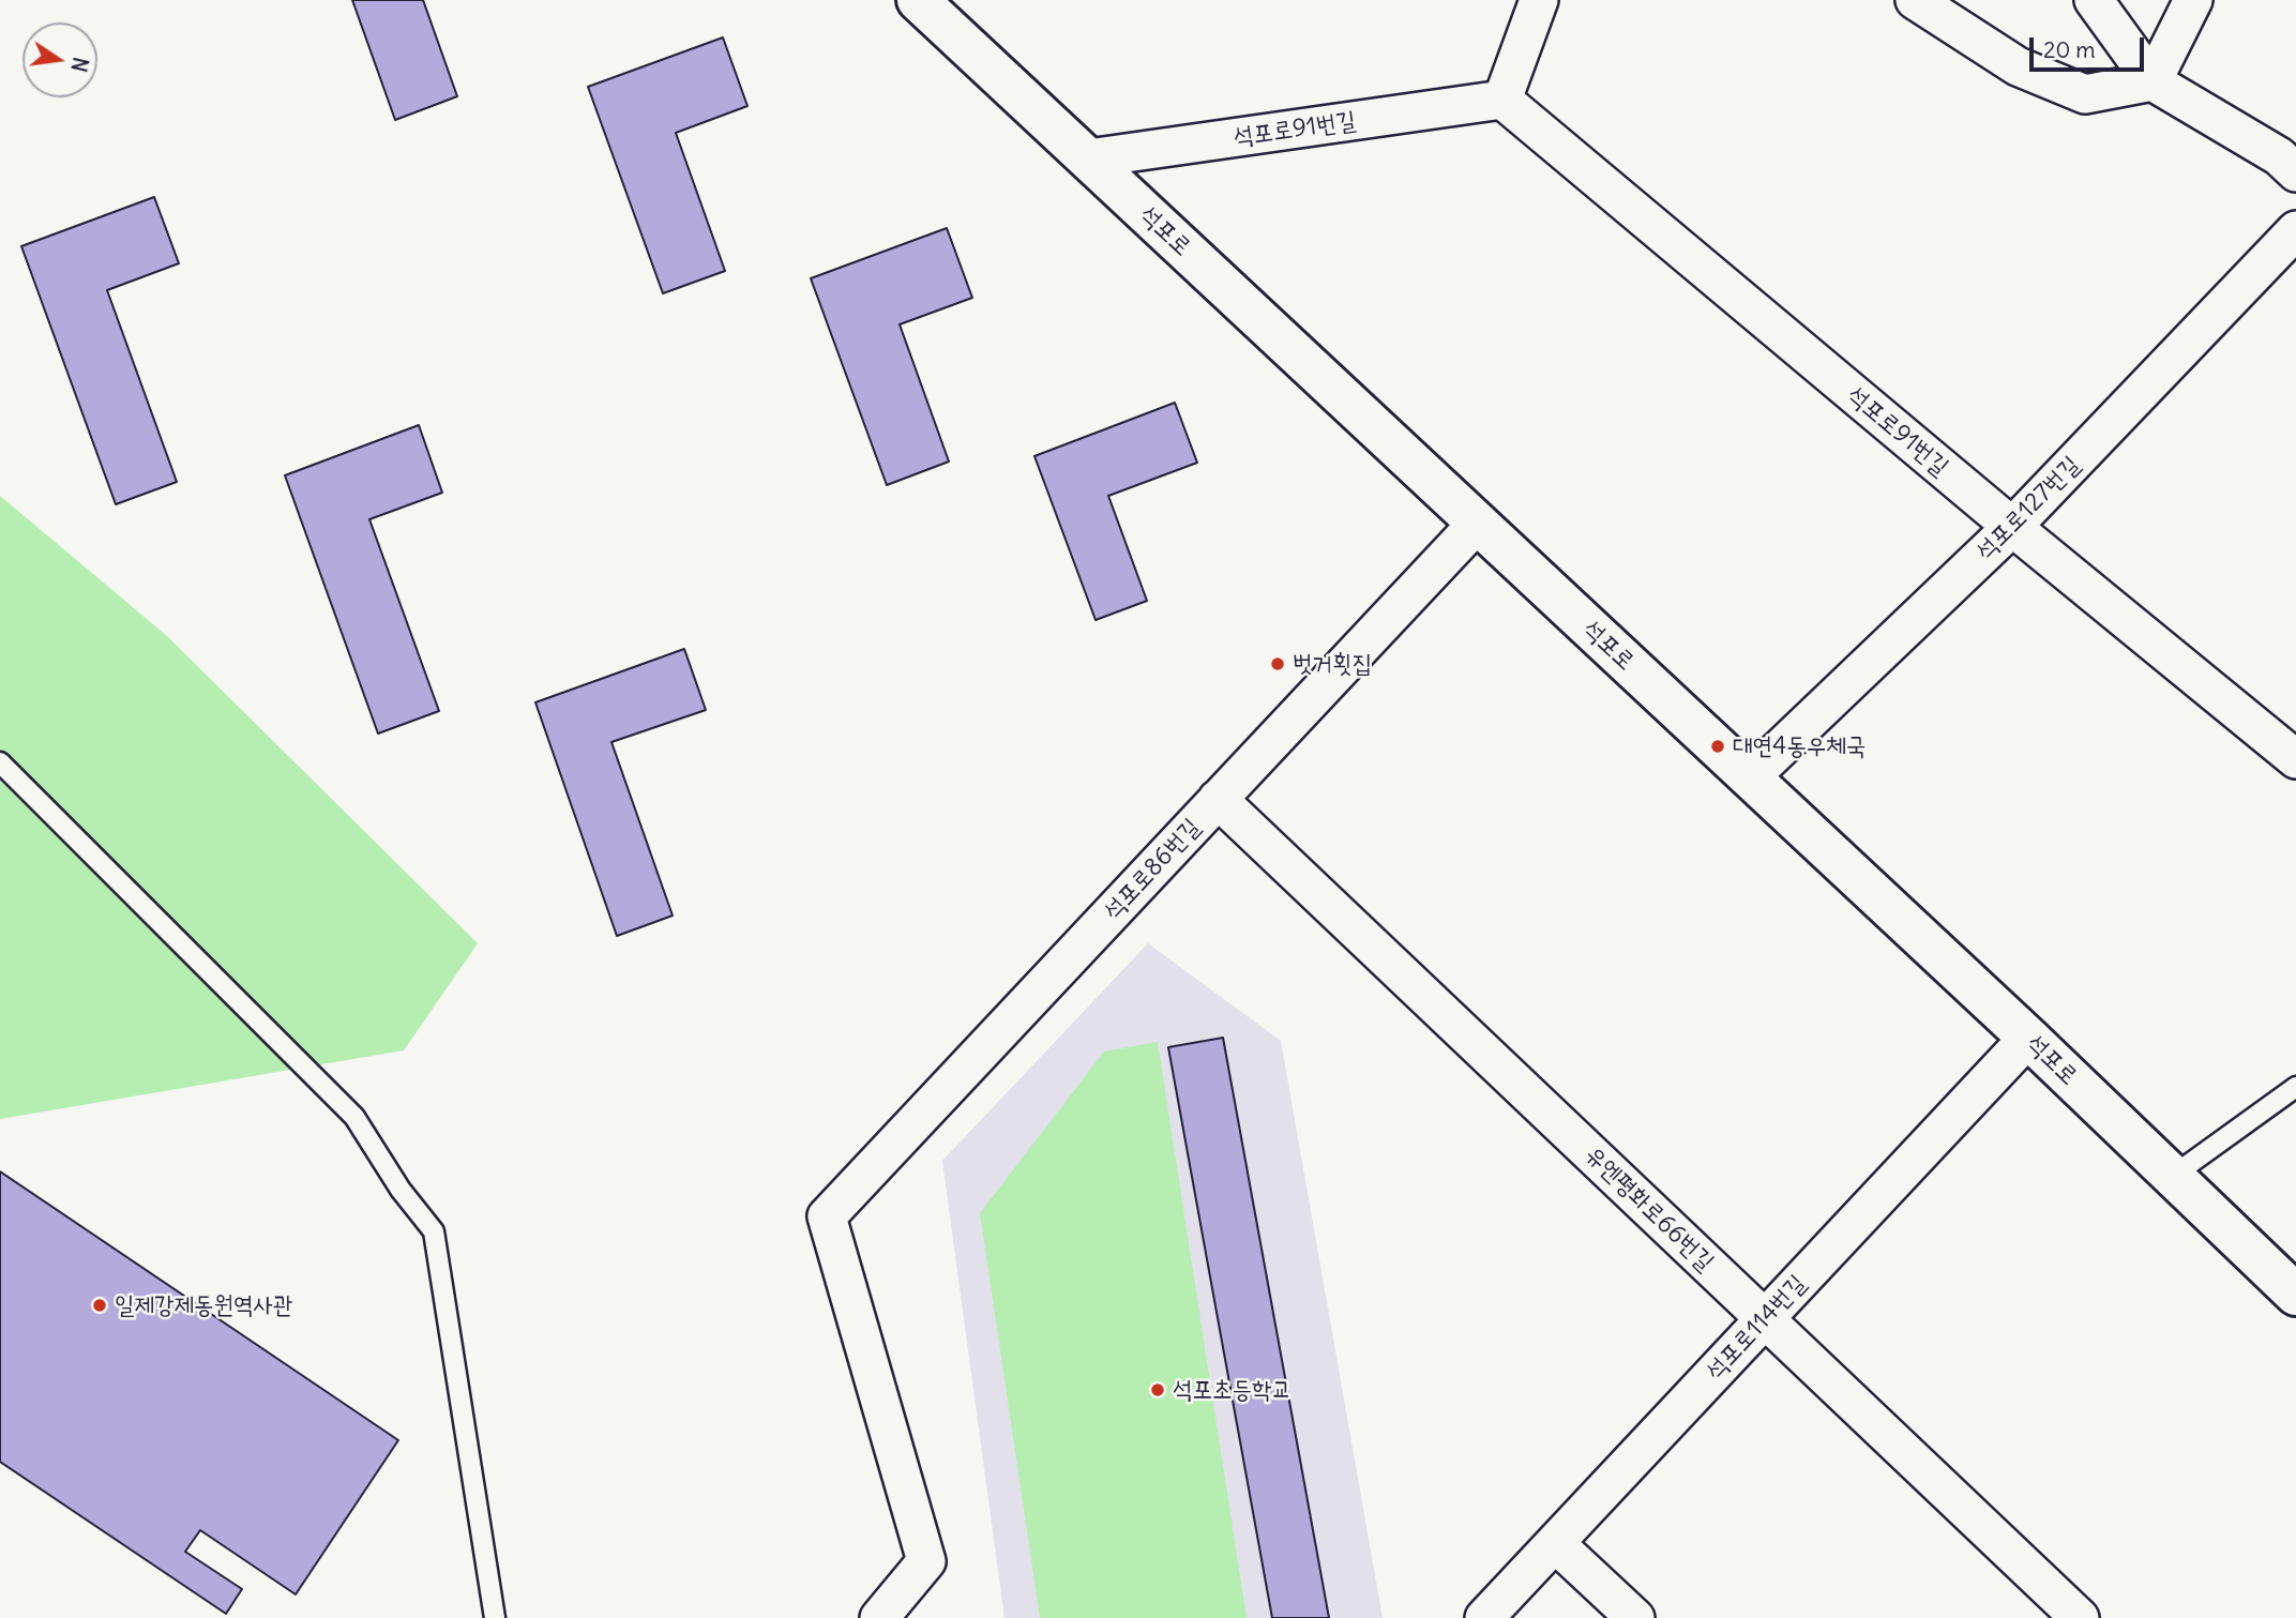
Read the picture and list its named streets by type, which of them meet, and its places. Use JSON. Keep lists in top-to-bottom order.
{
  "streets": {
    "main road": ["석포로"],
    "street": [
      "석포로91번길",
      "석포로127번길",
      "석포로86번길",
      "유엔평화로66번길",
      "석포로114번길"
    ]
  },
  "crossings": [
    ["석포로91번길", "석포로"],
    ["석포로91번길", "석포로127번길"],
    ["석포로", "석포로127번길"],
    ["석포로", "석포로86번길"],
    ["석포로", "석포로114번길"],
    ["석포로86번길", "유엔평화로66번길"],
    ["유엔평화로66번길", "석포로114번길"]
  ],
  "places": [
    "벗거횟집",
    "대연4동우체국",
    "일제강제동원역사관",
    "석포초등학교"
  ],
  "scale_bar": "20 m",
  "north": "right"
}
